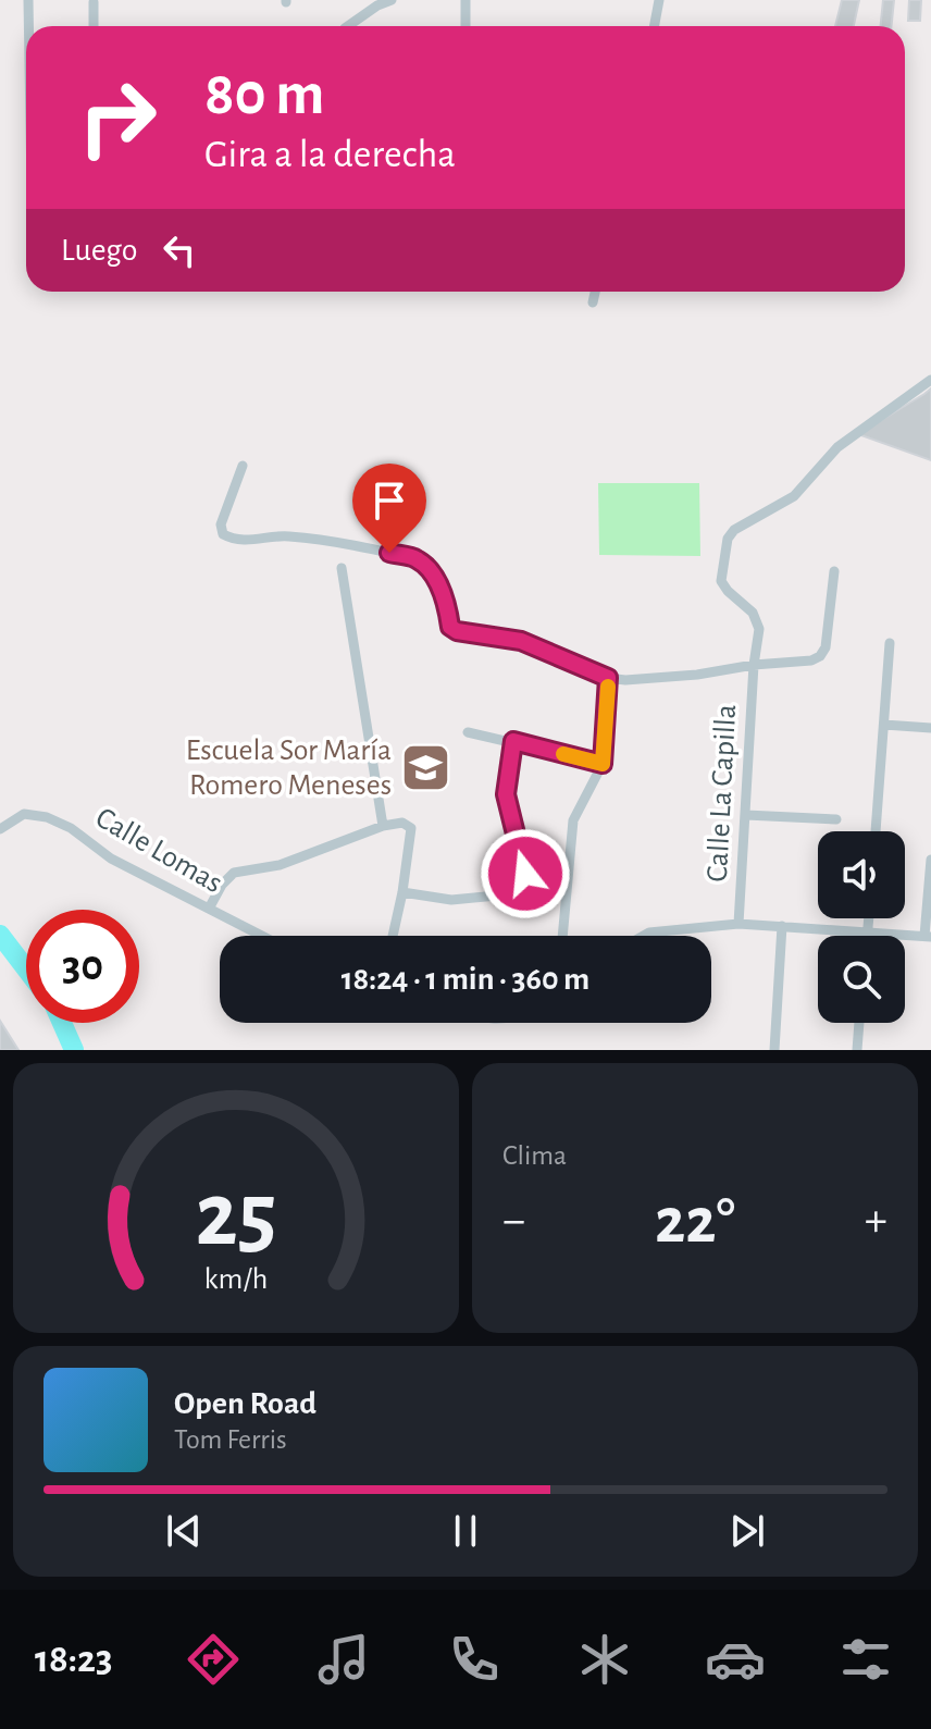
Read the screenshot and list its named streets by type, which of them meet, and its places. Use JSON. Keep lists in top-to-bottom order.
{
  "streets": {
    "street": ["Calle La Capilla", "Calle Lomas"]
  },
  "places": {
    "school or university": ["Escuela Sor María Romero Meneses"]
  },
  "page": {
    "turn": ["80 m", "Gira a la derecha"],
    "then": "Luego",
    "limit": "30",
    "trip": "18:24 · 1 min · 360 m",
    "tile": "Clima",
    "heat": ["−", "22°", "+"],
    "song": ["Open Road", "Tom Ferris"],
    "tabs": "18:23",
    "gauge": ["25", "km/h"]
  }
}
